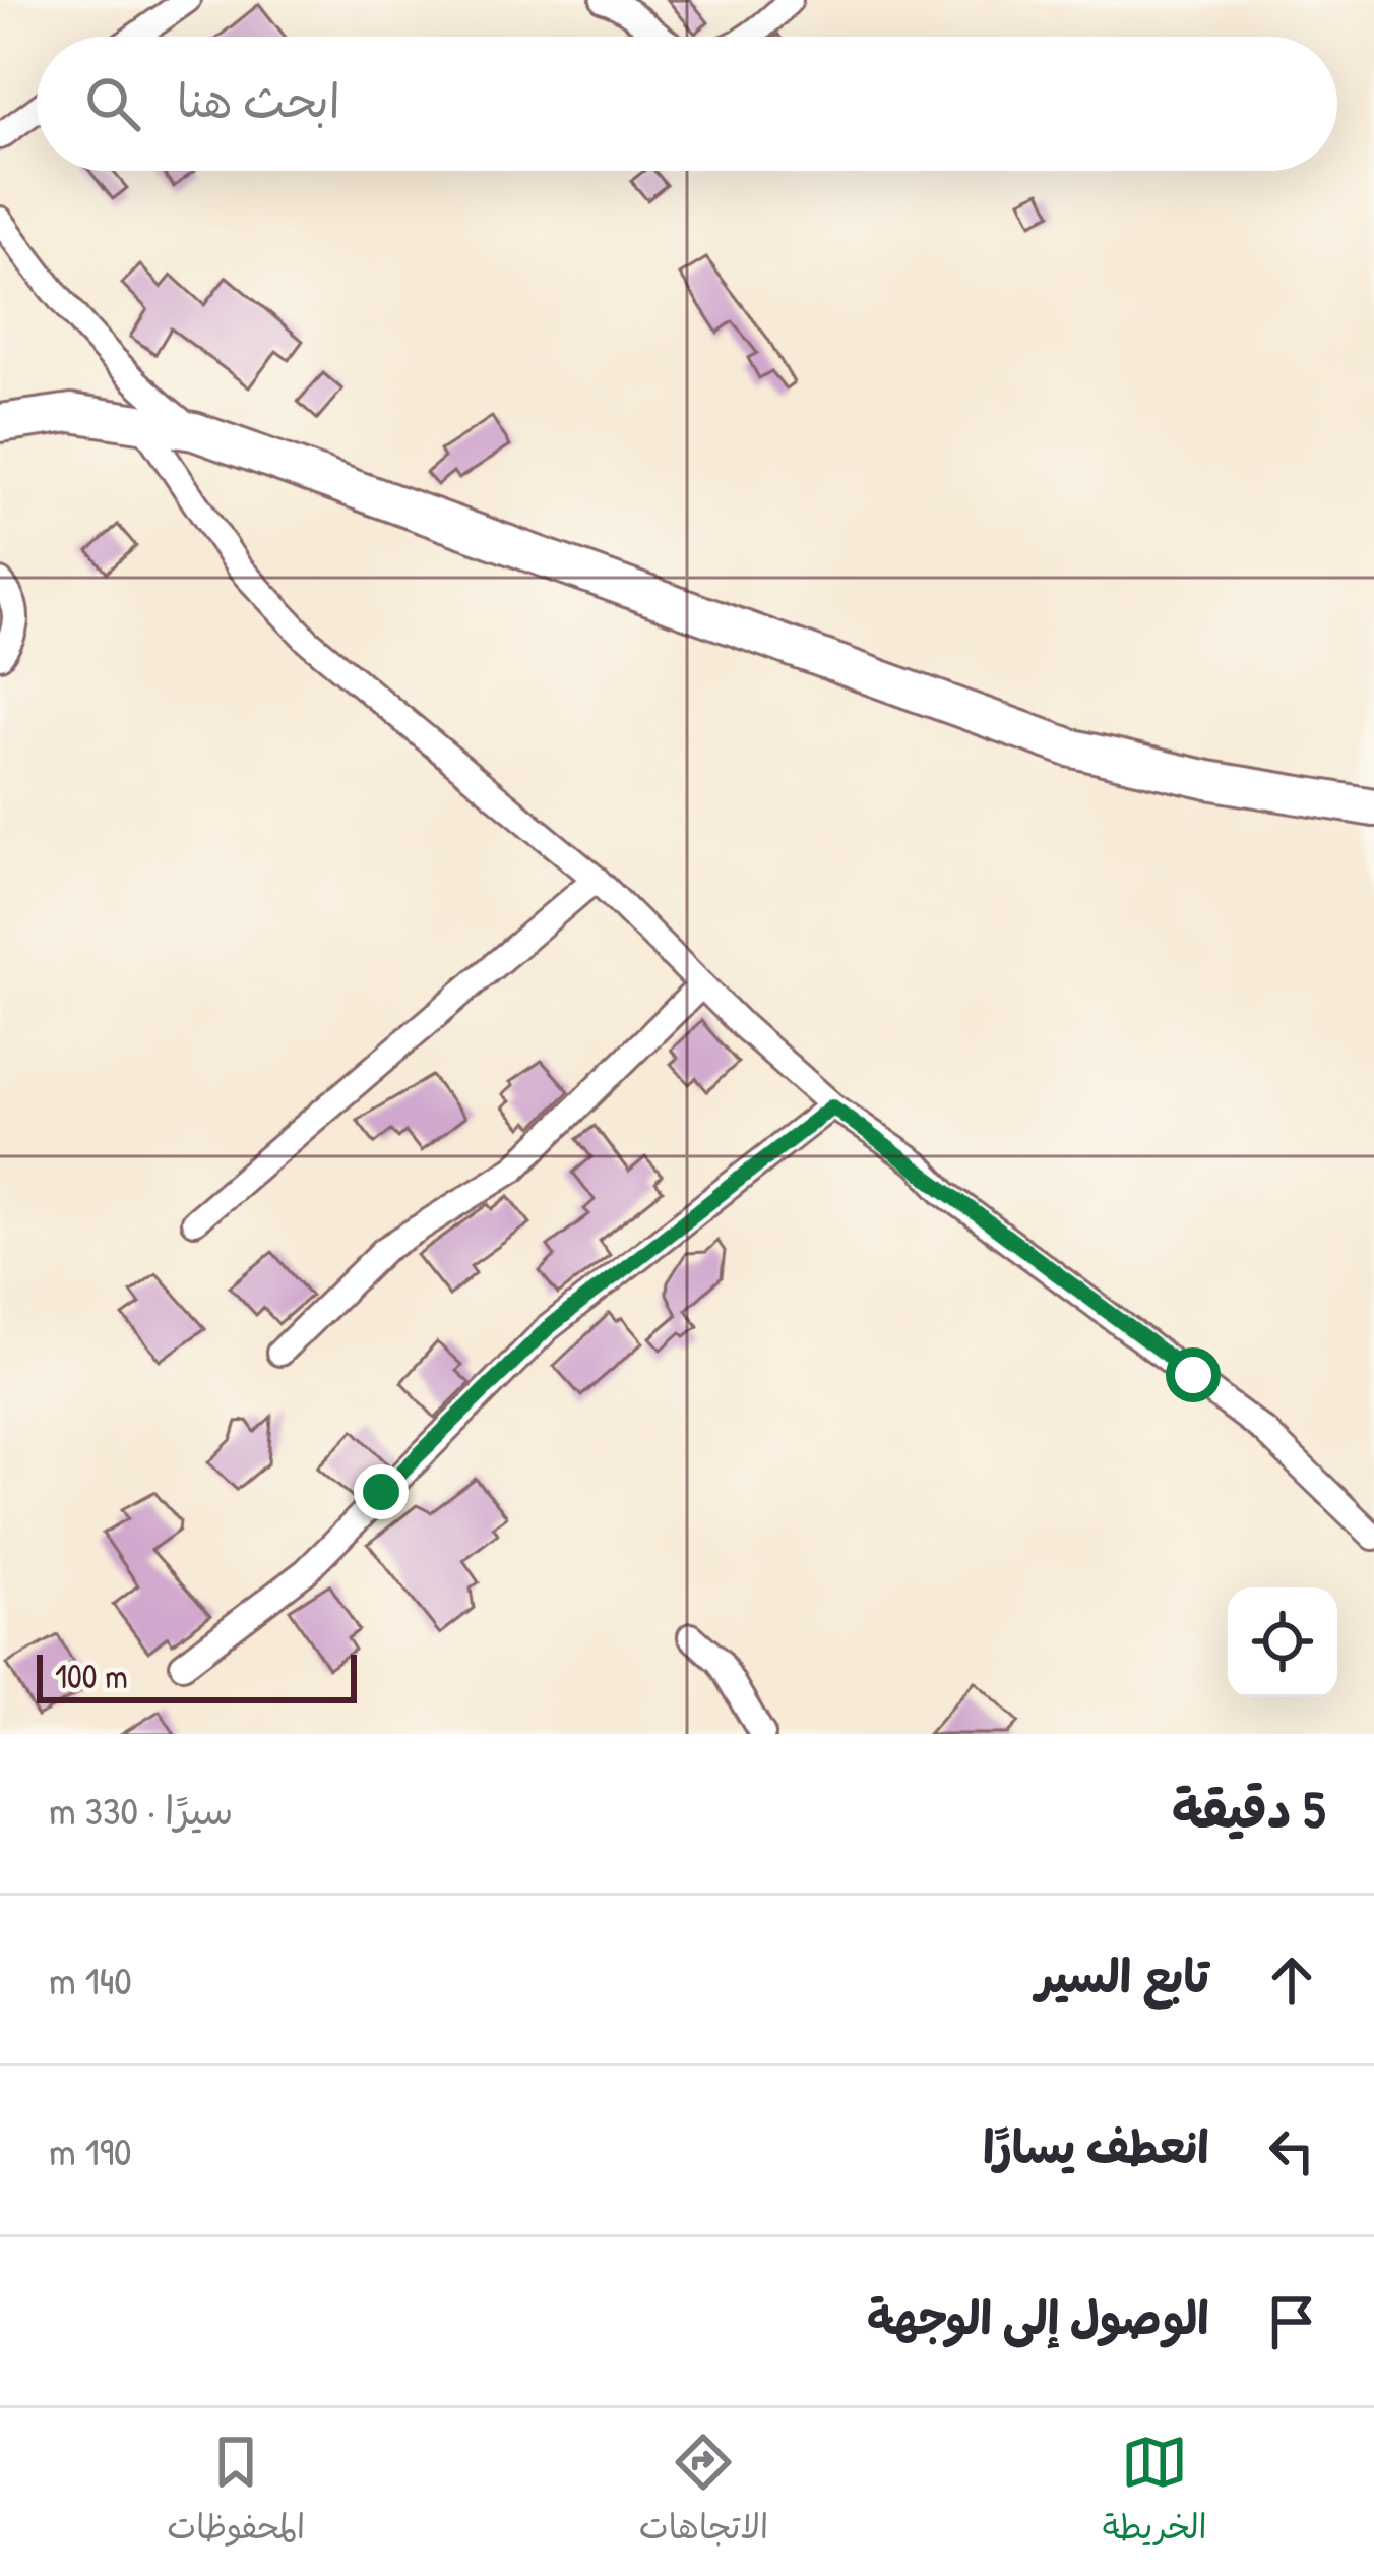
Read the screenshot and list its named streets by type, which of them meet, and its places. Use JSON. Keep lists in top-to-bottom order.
{
  "scale_bar": "100 m",
  "page": {
    "search": "ابحث هنا",
    "scale": "100 m",
    "heading": ["5 دقيقة", "سيرًا · 330 m"],
    "list": [
      ["تابع السير", "140 m"],
      ["انعطف يسارًا", "190 m"],
      "الوصول إلى الوجهة"
    ],
    "nav": ["الخريطة", "الاتجاهات", "المحفوظات"]
  }
}
